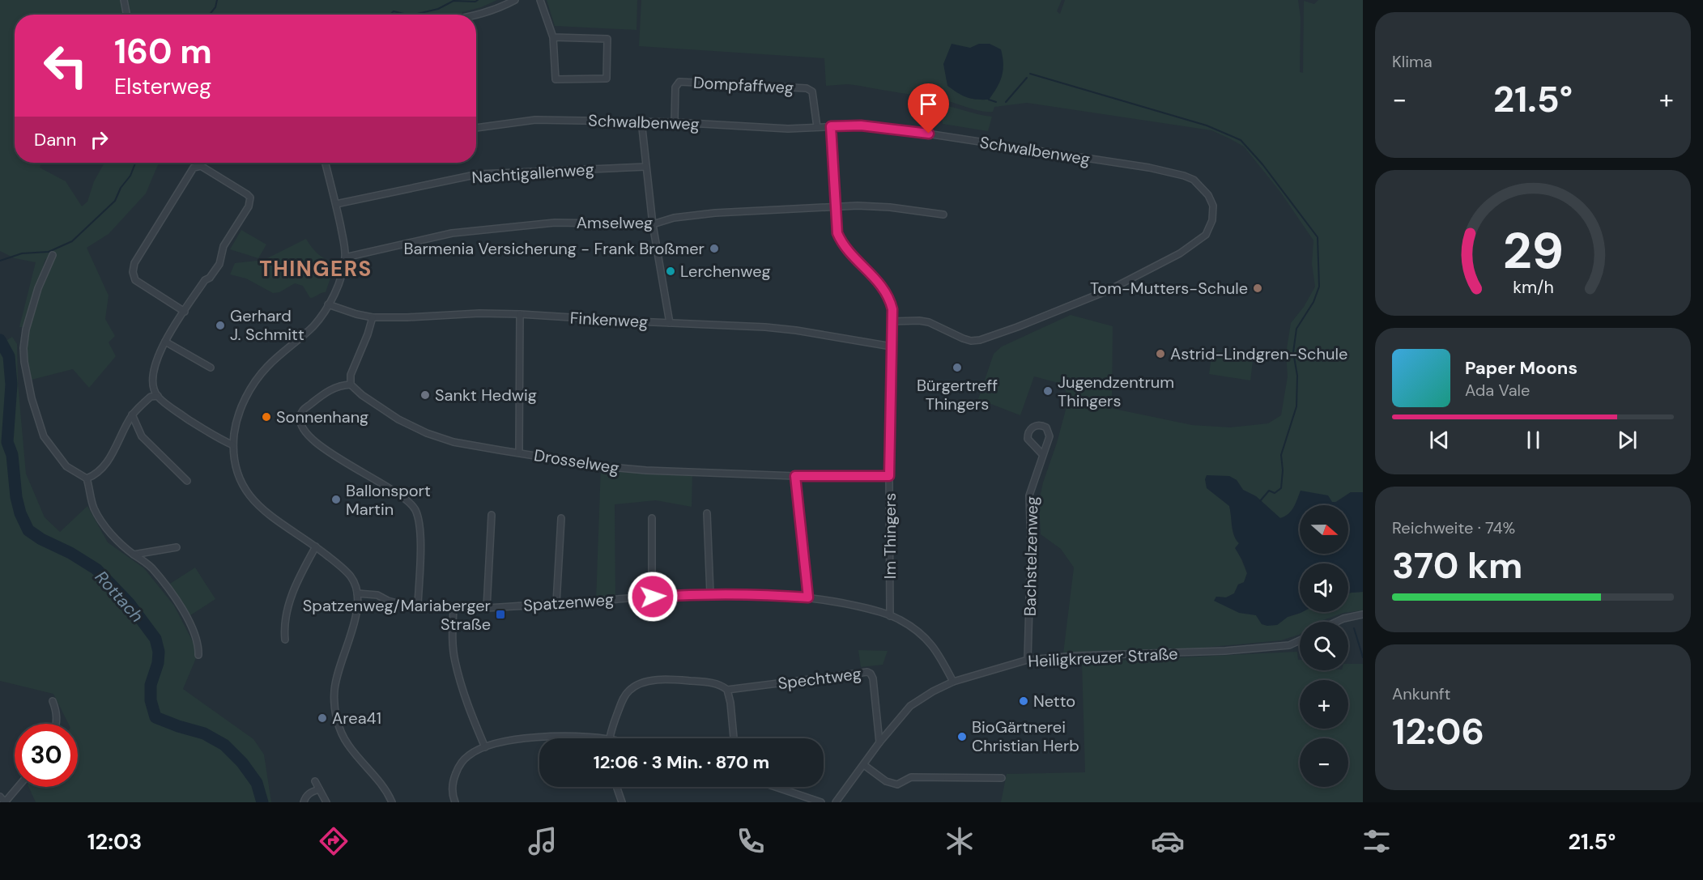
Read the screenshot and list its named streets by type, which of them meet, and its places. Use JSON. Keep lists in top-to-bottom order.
{
  "streets": {
    "street": [
      "Dompfaffweg",
      "Schwalbenweg",
      "Nachtigallenweg",
      "Amselweg",
      "Finkenweg",
      "Drosselweg",
      "Im Thingers",
      "Bachstelzenweg",
      "Spatzenweg",
      "Heiligkreuzer Straße",
      "Spechtweg"
    ]
  },
  "crossings": [
    ["Dompfaffweg", "Schwalbenweg"],
    ["Schwalbenweg", "Im Thingers"],
    ["Amselweg", "Im Thingers"],
    ["Finkenweg", "Im Thingers"],
    ["Drosselweg", "Im Thingers"],
    ["Im Thingers", "Spatzenweg"],
    ["Bachstelzenweg", "Heiligkreuzer Straße"],
    ["Spatzenweg", "Heiligkreuzer Straße"],
    ["Heiligkreuzer Straße", "Spechtweg"]
  ],
  "districts": ["THINGERS"],
  "water": ["Rottach"],
  "places": {
    "other": [
      "Barmenia Versicherung - Frank Broßmer",
      "Lerchenweg",
      "Tom-Mutters-Schule",
      "Gerhard J. Schmitt",
      "Astrid-Lindgren-Schule",
      "Bürgertreff Thingers",
      "Jugendzentrum Thingers",
      "Sankt Hedwig",
      "Sonnenhang",
      "Ballonsport Martin",
      "Netto",
      "Area41",
      "BioGärtnerei Christian Herb"
    ],
    "transit": ["Spatzenweg/Mariaberger Straße"]
  },
  "north": "right",
  "page": {
    "tile": [
      "Klima",
      ["Reichweite · 74%", "370 km"],
      ["Ankunft", "12:06"]
    ],
    "turn": ["160 m", "Elsterweg"],
    "heat": ["−", "21.5°", "+"],
    "then": "Dann",
    "song": ["Paper Moons", "Ada Vale"],
    "map_buttons": ["+", "−"],
    "limit": "30",
    "trip": "12:06 · 3 Min. · 870 m",
    "tabs": ["12:03", "21.5°"],
    "gauge": ["29", "km/h"]
  }
}
